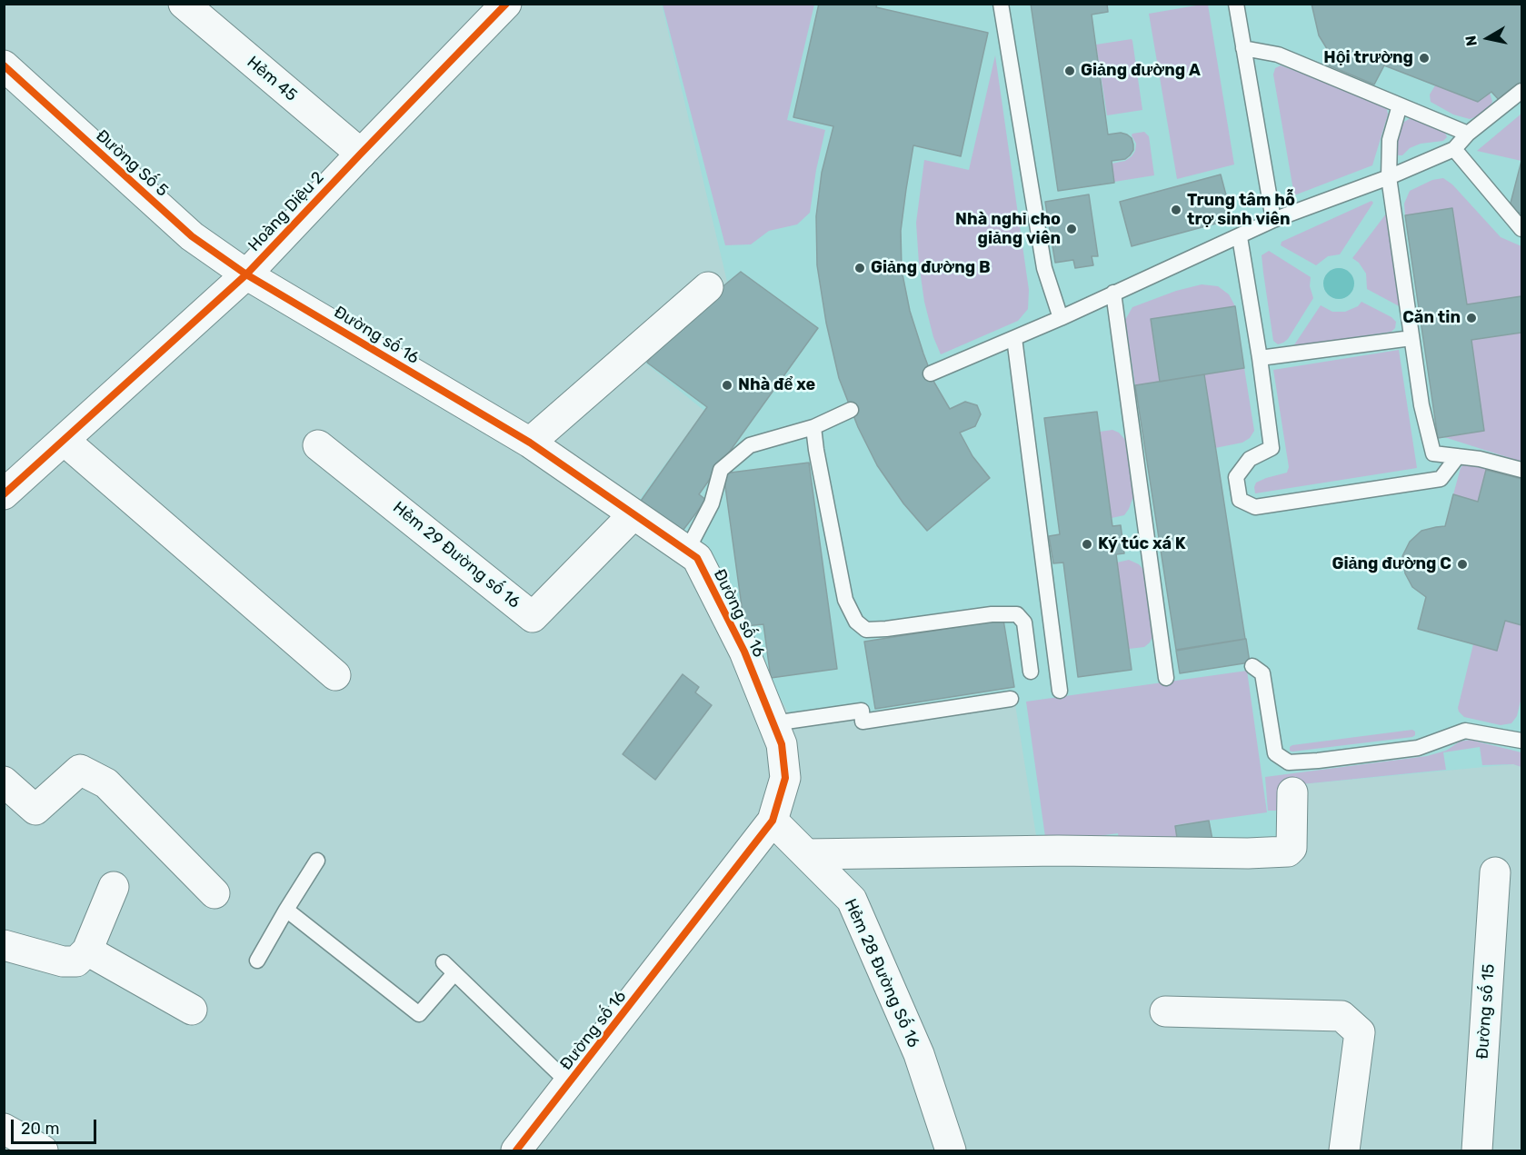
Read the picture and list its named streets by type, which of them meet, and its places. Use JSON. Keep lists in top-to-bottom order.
{
  "streets": {
    "street": [
      "Hẻm 45",
      "Đường Số 5",
      "Hoàng Diệu 2",
      "Đường số 16",
      "Hẻm 29 Đường số 16",
      "Hẻm 28 Đường Số 16",
      "Đường số 15"
    ]
  },
  "crossings": [
    ["Hẻm 45", "Hoàng Diệu 2"],
    ["Đường Số 5", "Hoàng Diệu 2"],
    ["Đường Số 5", "Đường số 16"],
    ["Hoàng Diệu 2", "Đường số 16"],
    ["Đường số 16", "Hẻm 29 Đường số 16"],
    ["Đường số 16", "Hẻm 28 Đường Số 16"]
  ],
  "places": [
    "Hội trường",
    "Giảng đường A",
    "Trung tâm hỗ trợ sinh viên",
    "Nhà nghỉ cho giảng viên",
    "Giảng đường B",
    "Căn tin",
    "Nhà để xe",
    "Ký túc xá K",
    "Giảng đường C"
  ],
  "scale_bar": "20 m",
  "north": "left"
}
